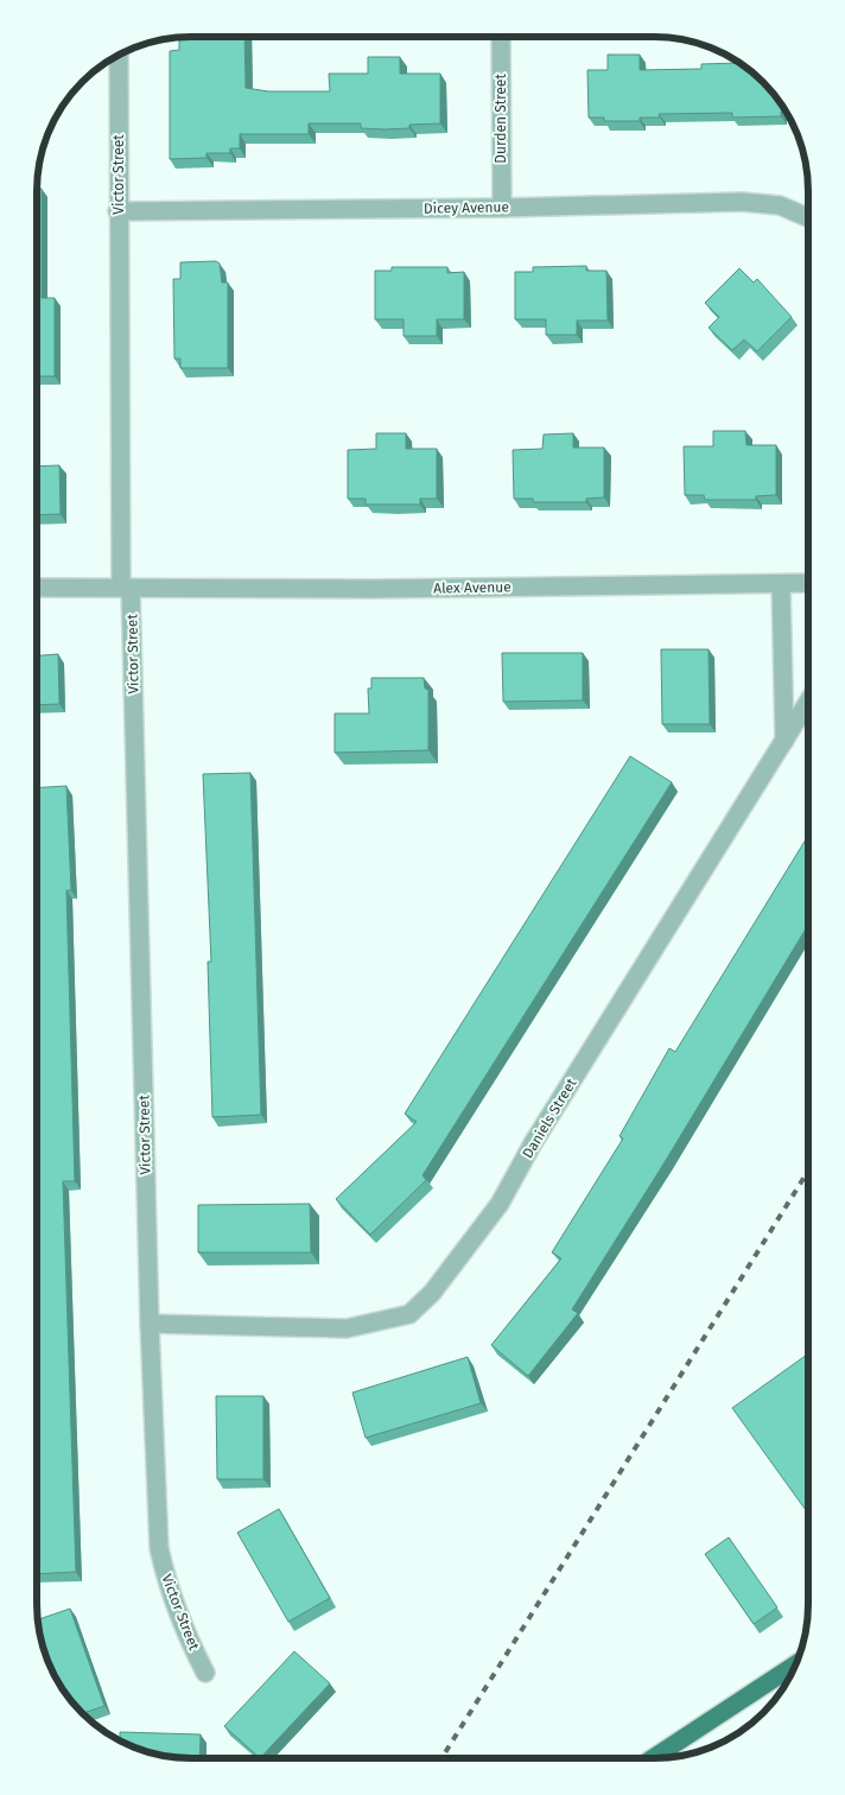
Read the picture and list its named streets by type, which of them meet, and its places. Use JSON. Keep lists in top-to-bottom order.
{
  "streets": {
    "street": [
      "Durden Street",
      "Victor Street",
      "Dicey Avenue",
      "Alex Avenue",
      "Daniels Street"
    ]
  },
  "crossings": [
    ["Durden Street", "Dicey Avenue"],
    ["Victor Street", "Dicey Avenue"],
    ["Victor Street", "Alex Avenue"],
    ["Victor Street", "Daniels Street"]
  ]
}
